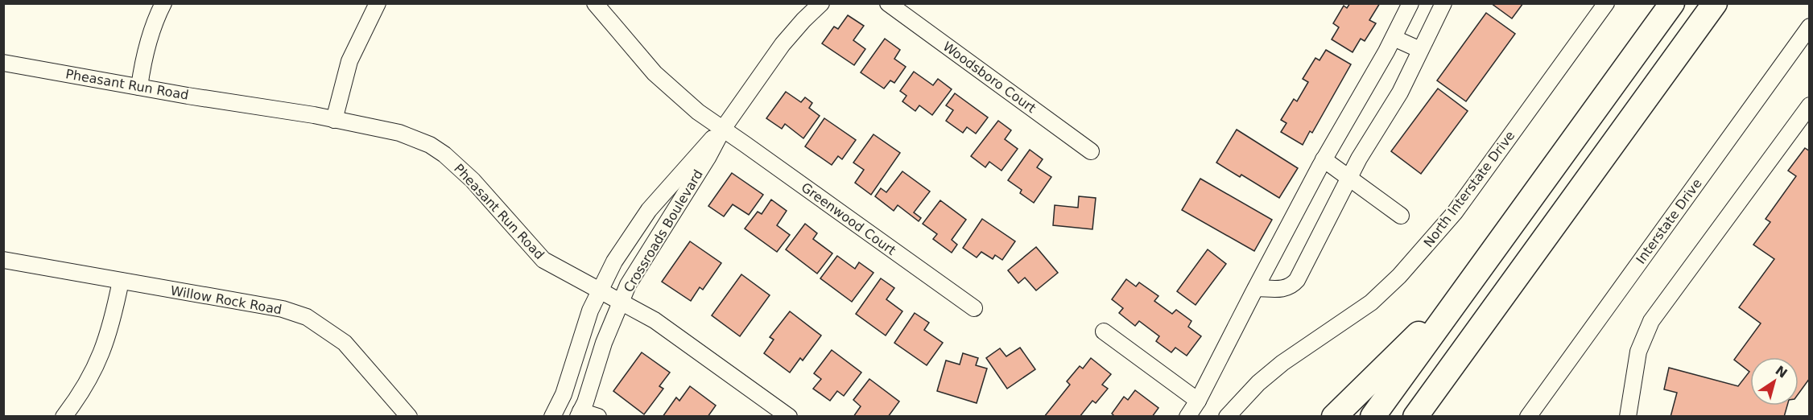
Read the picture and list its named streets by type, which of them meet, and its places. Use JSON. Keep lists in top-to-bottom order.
{
  "streets": {
    "street": [
      "Woodsboro Court",
      "Pheasant Run Road",
      "North Interstate Drive",
      "Greenwood Court",
      "Interstate Drive",
      "Crossroads Boulevard",
      "Willow Rock Road"
    ]
  },
  "crossings": [
    ["Pheasant Run Road", "Crossroads Boulevard"],
    ["Greenwood Court", "Crossroads Boulevard"]
  ],
  "north": "top right"
}
